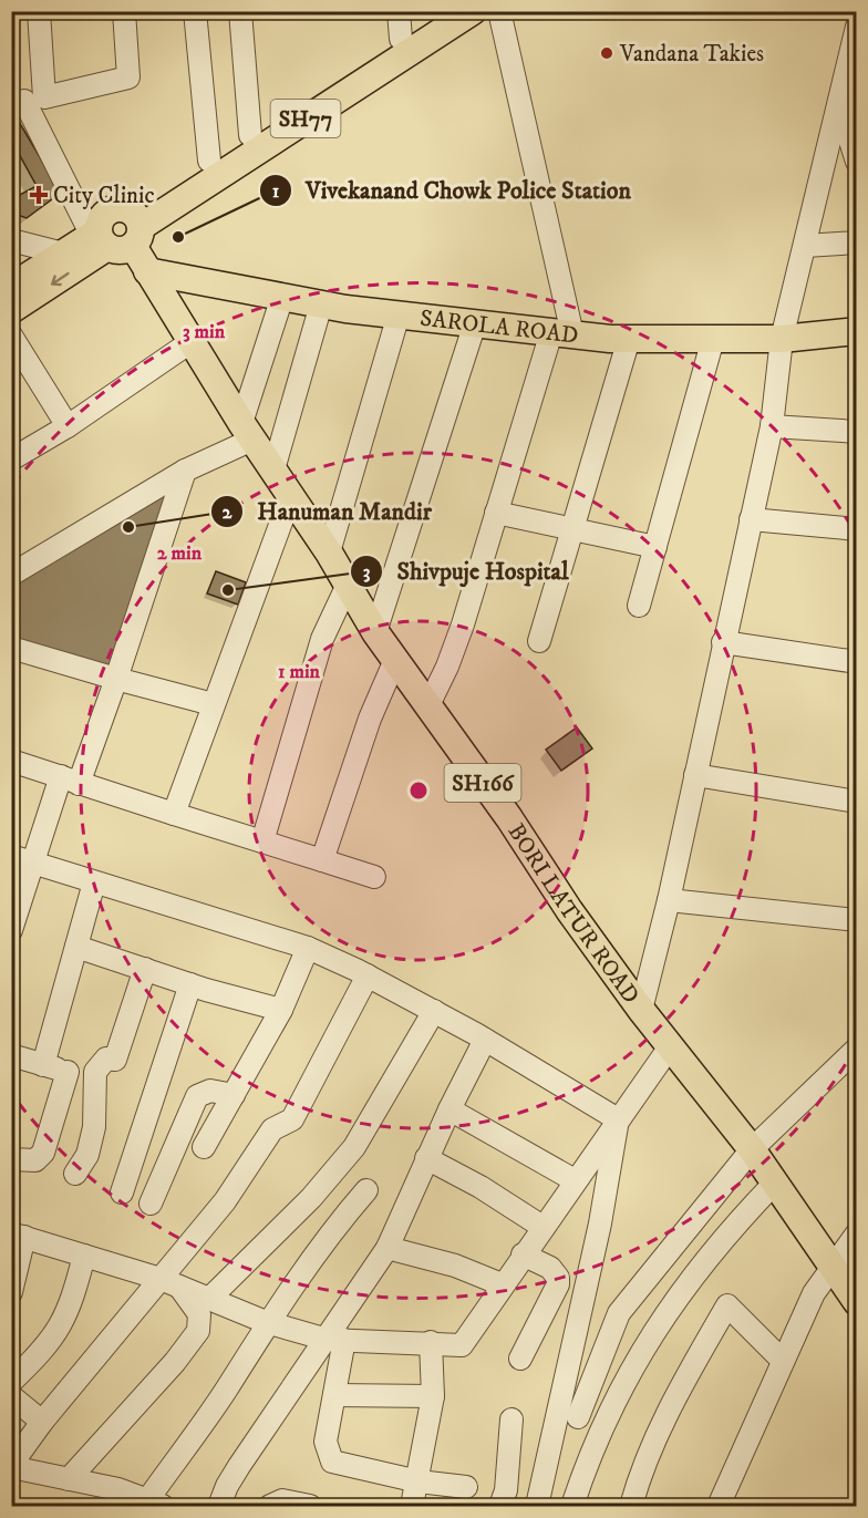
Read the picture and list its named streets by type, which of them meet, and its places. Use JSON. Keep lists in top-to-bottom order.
{
  "streets": {
    "main road": [
      "SH77",
      "SAROLA ROAD",
      "SH166",
      "BORI LATUR ROAD"
    ]
  },
  "crossings": [
    ["SH77", "BORI LATUR ROAD"],
    ["SAROLA ROAD", "BORI LATUR ROAD"]
  ],
  "places": {
    "other": [
      "Vandana Takies",
      "Vivekanand Chowk Police Station",
      "Hanuman Mandir",
      "Shivpuje Hospital"
    ],
    "health": ["City Clinic"]
  },
  "rings": ["3 min", "2 min", "1 min"]
}
